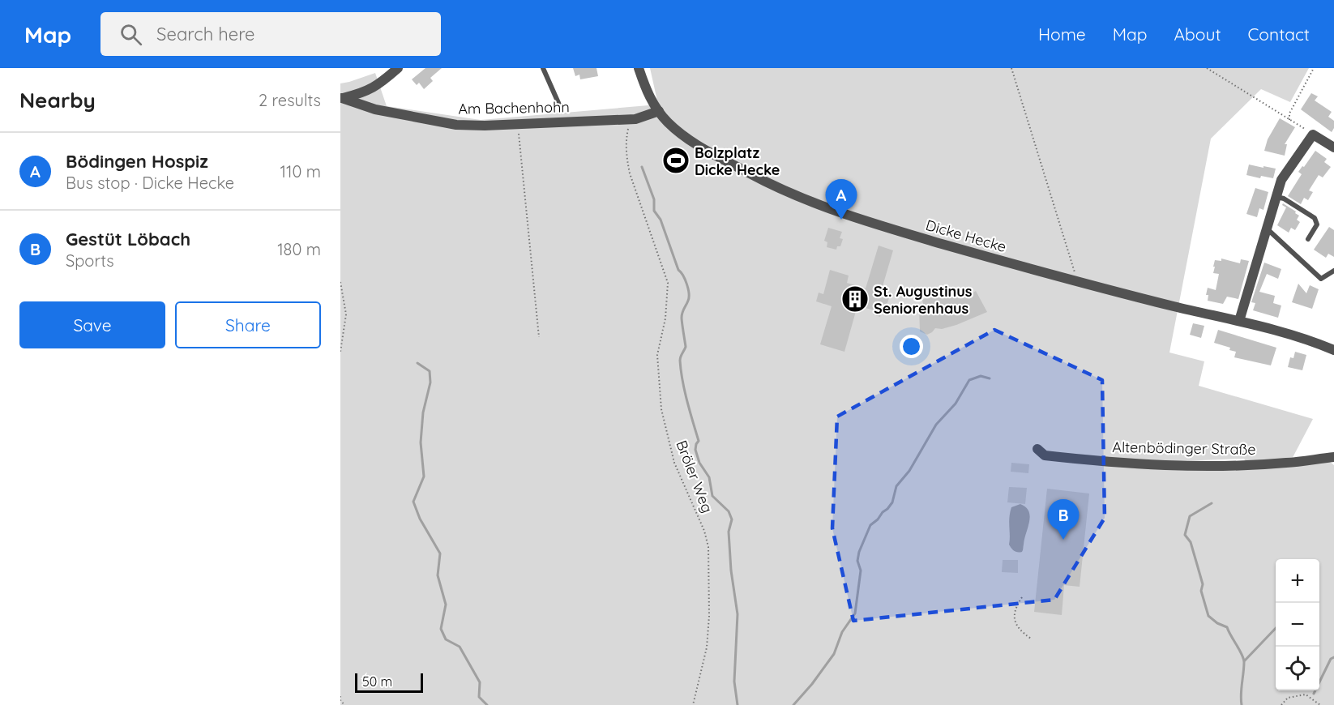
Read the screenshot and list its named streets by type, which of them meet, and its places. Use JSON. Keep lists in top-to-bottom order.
{
  "streets": {
    "street": ["Am Bachenhohn", "Dicke Hecke", "Altenbödinger Straße"],
    "path": ["Bröler Weg"]
  },
  "crossings": [
    ["Am Bachenhohn", "Dicke Hecke"],
    ["Am Bachenhohn", "Bröler Weg"]
  ],
  "places": {
    "sports": ["Bolzplatz Dicke Hecke"],
    "building": ["St. Augustinus Seniorenhaus"]
  },
  "scale_bar": "50 m",
  "page": {
    "header": "Map",
    "search": "Search here",
    "nav": [
      "Home",
      "Map",
      "About",
      "Contact"
    ],
    "heading": ["Nearby", "2 results"],
    "list": [
      {
        "mark": "A",
        "name": "Bödingen Hospiz",
        "note": "Bus stop · Dicke Hecke",
        "value": "110 m"
      },
      {
        "mark": "B",
        "name": "Gestüt Löbach",
        "note": "Sports",
        "value": "180 m"
      }
    ],
    "pins": ["A", "B"],
    "buttons": ["Save", "Share"],
    "map_buttons": ["+", "−"],
    "scale": "50 m"
  }
}
